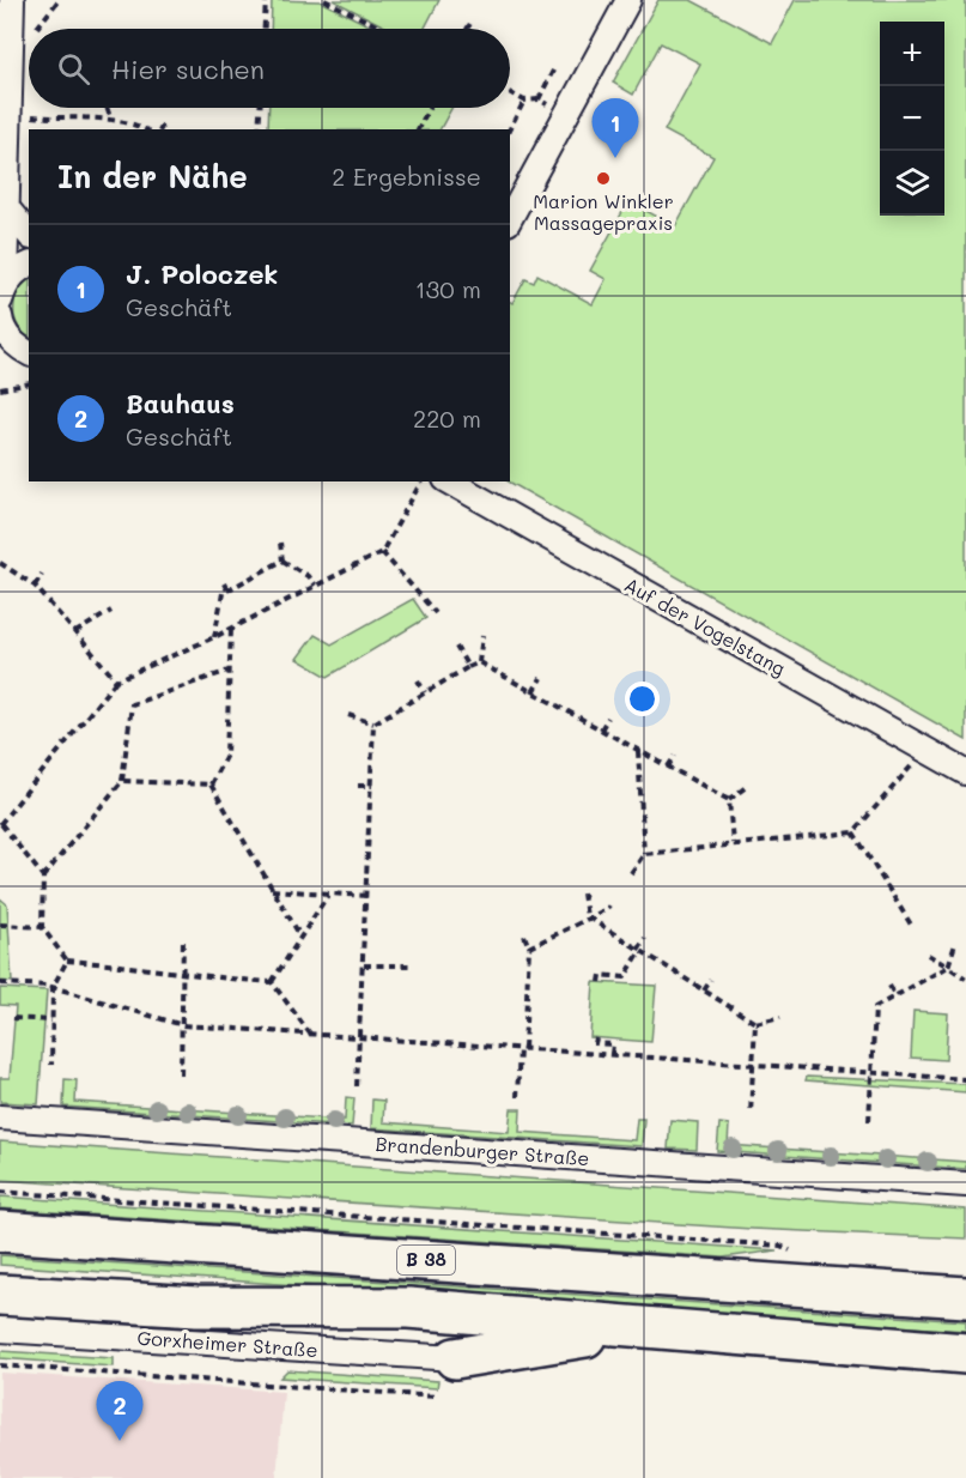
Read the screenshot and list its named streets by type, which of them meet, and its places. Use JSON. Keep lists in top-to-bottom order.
{
  "streets": {
    "highway": ["B 38"],
    "street": ["Auf der Vogelstang", "Brandenburger Straße", "Gorxheimer Straße"]
  },
  "places": ["Marion Winkler Massagepraxis"],
  "page": {
    "map_buttons": ["+", "−"],
    "search": "Hier suchen",
    "pins": ["1", "2"],
    "heading": ["In der Nähe", "2 Ergebnisse"],
    "list": [
      {
        "mark": "1",
        "name": "J. Poloczek",
        "note": "Geschäft",
        "value": "130 m"
      },
      {
        "mark": "2",
        "name": "Bauhaus",
        "note": "Geschäft",
        "value": "220 m"
      }
    ]
  }
}
